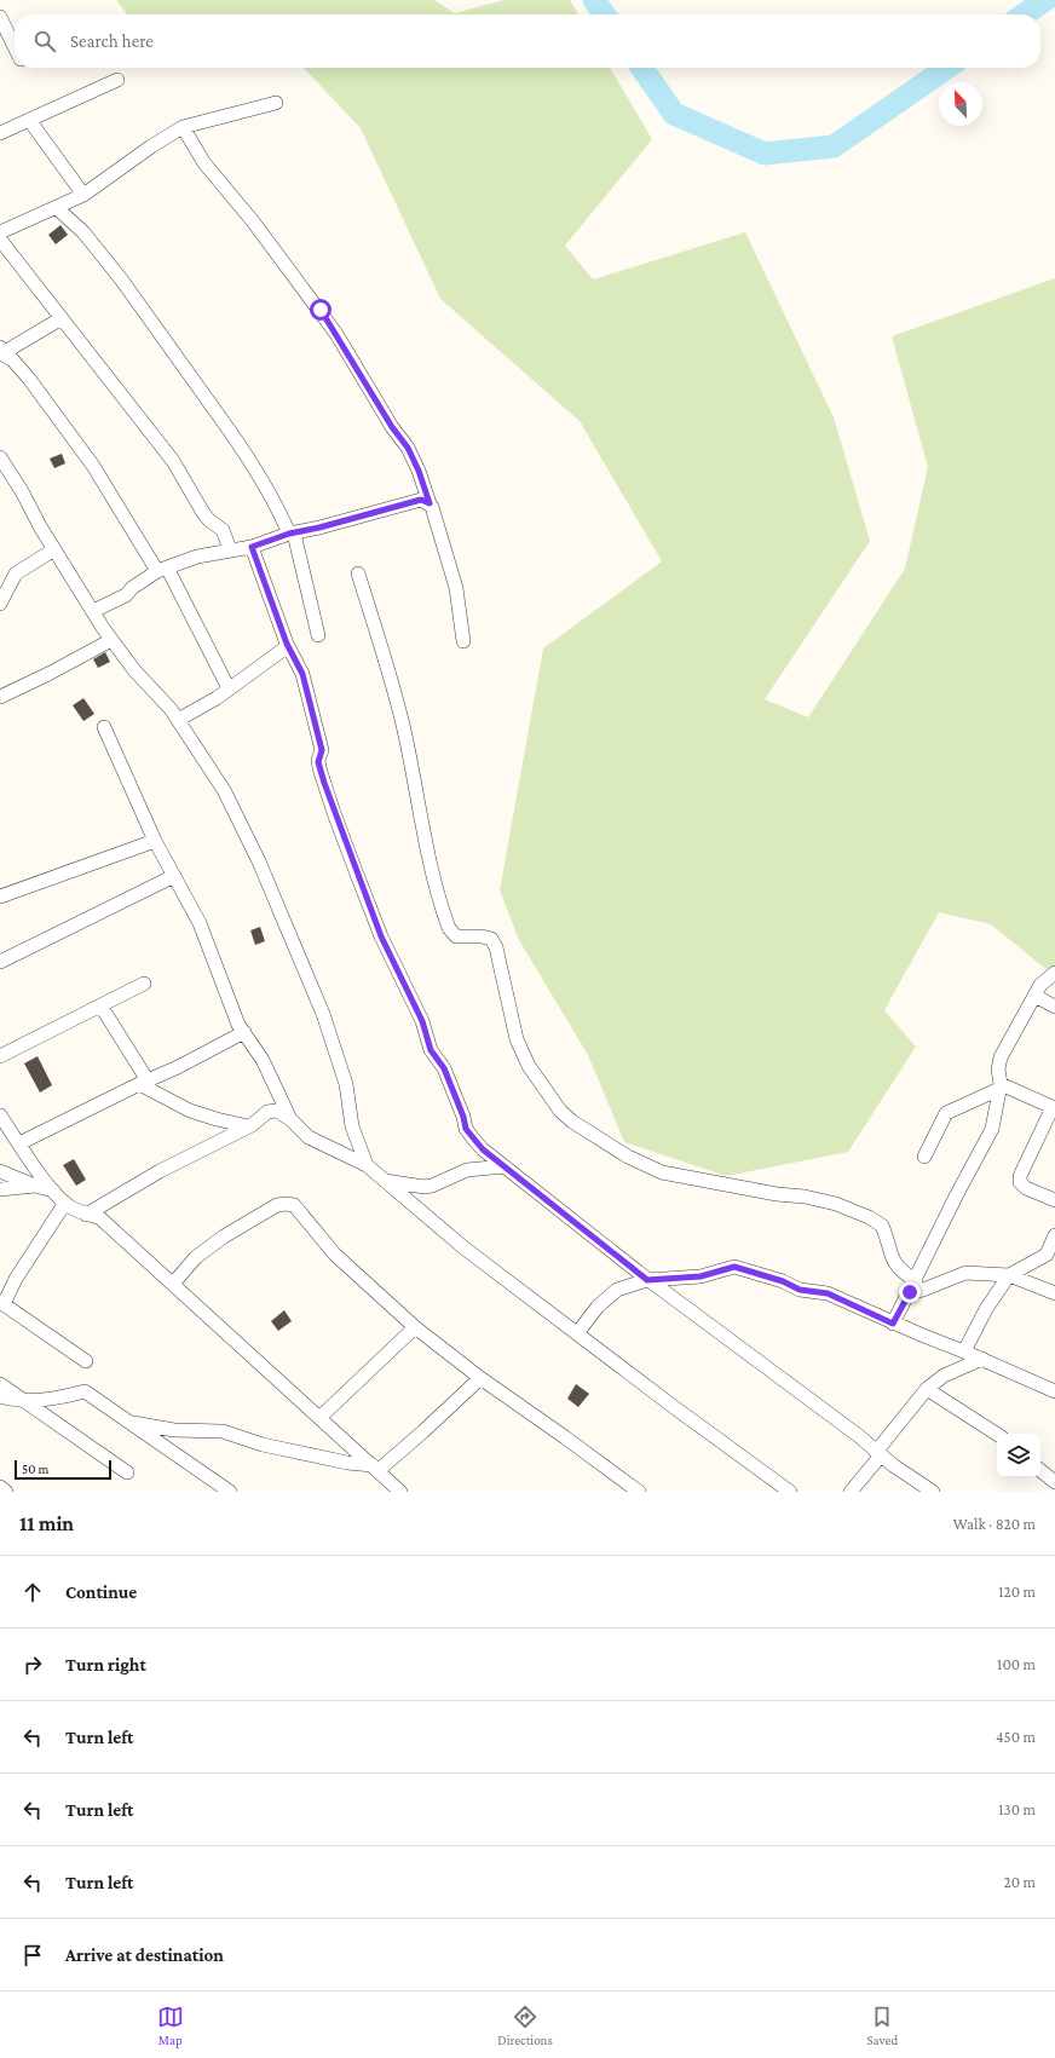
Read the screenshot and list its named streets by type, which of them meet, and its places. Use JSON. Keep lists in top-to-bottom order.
{
  "scale_bar": "50 m",
  "north": "top left",
  "page": {
    "search": "Search here",
    "scale": "50 m",
    "heading": ["11 min", "Walk · 820 m"],
    "list": [
      ["Continue", "120 m"],
      ["Turn right", "100 m"],
      ["Turn left", "450 m"],
      ["Turn left", "130 m"],
      ["Turn left", "20 m"],
      "Arrive at destination"
    ],
    "nav": ["Map", "Directions", "Saved"]
  }
}
